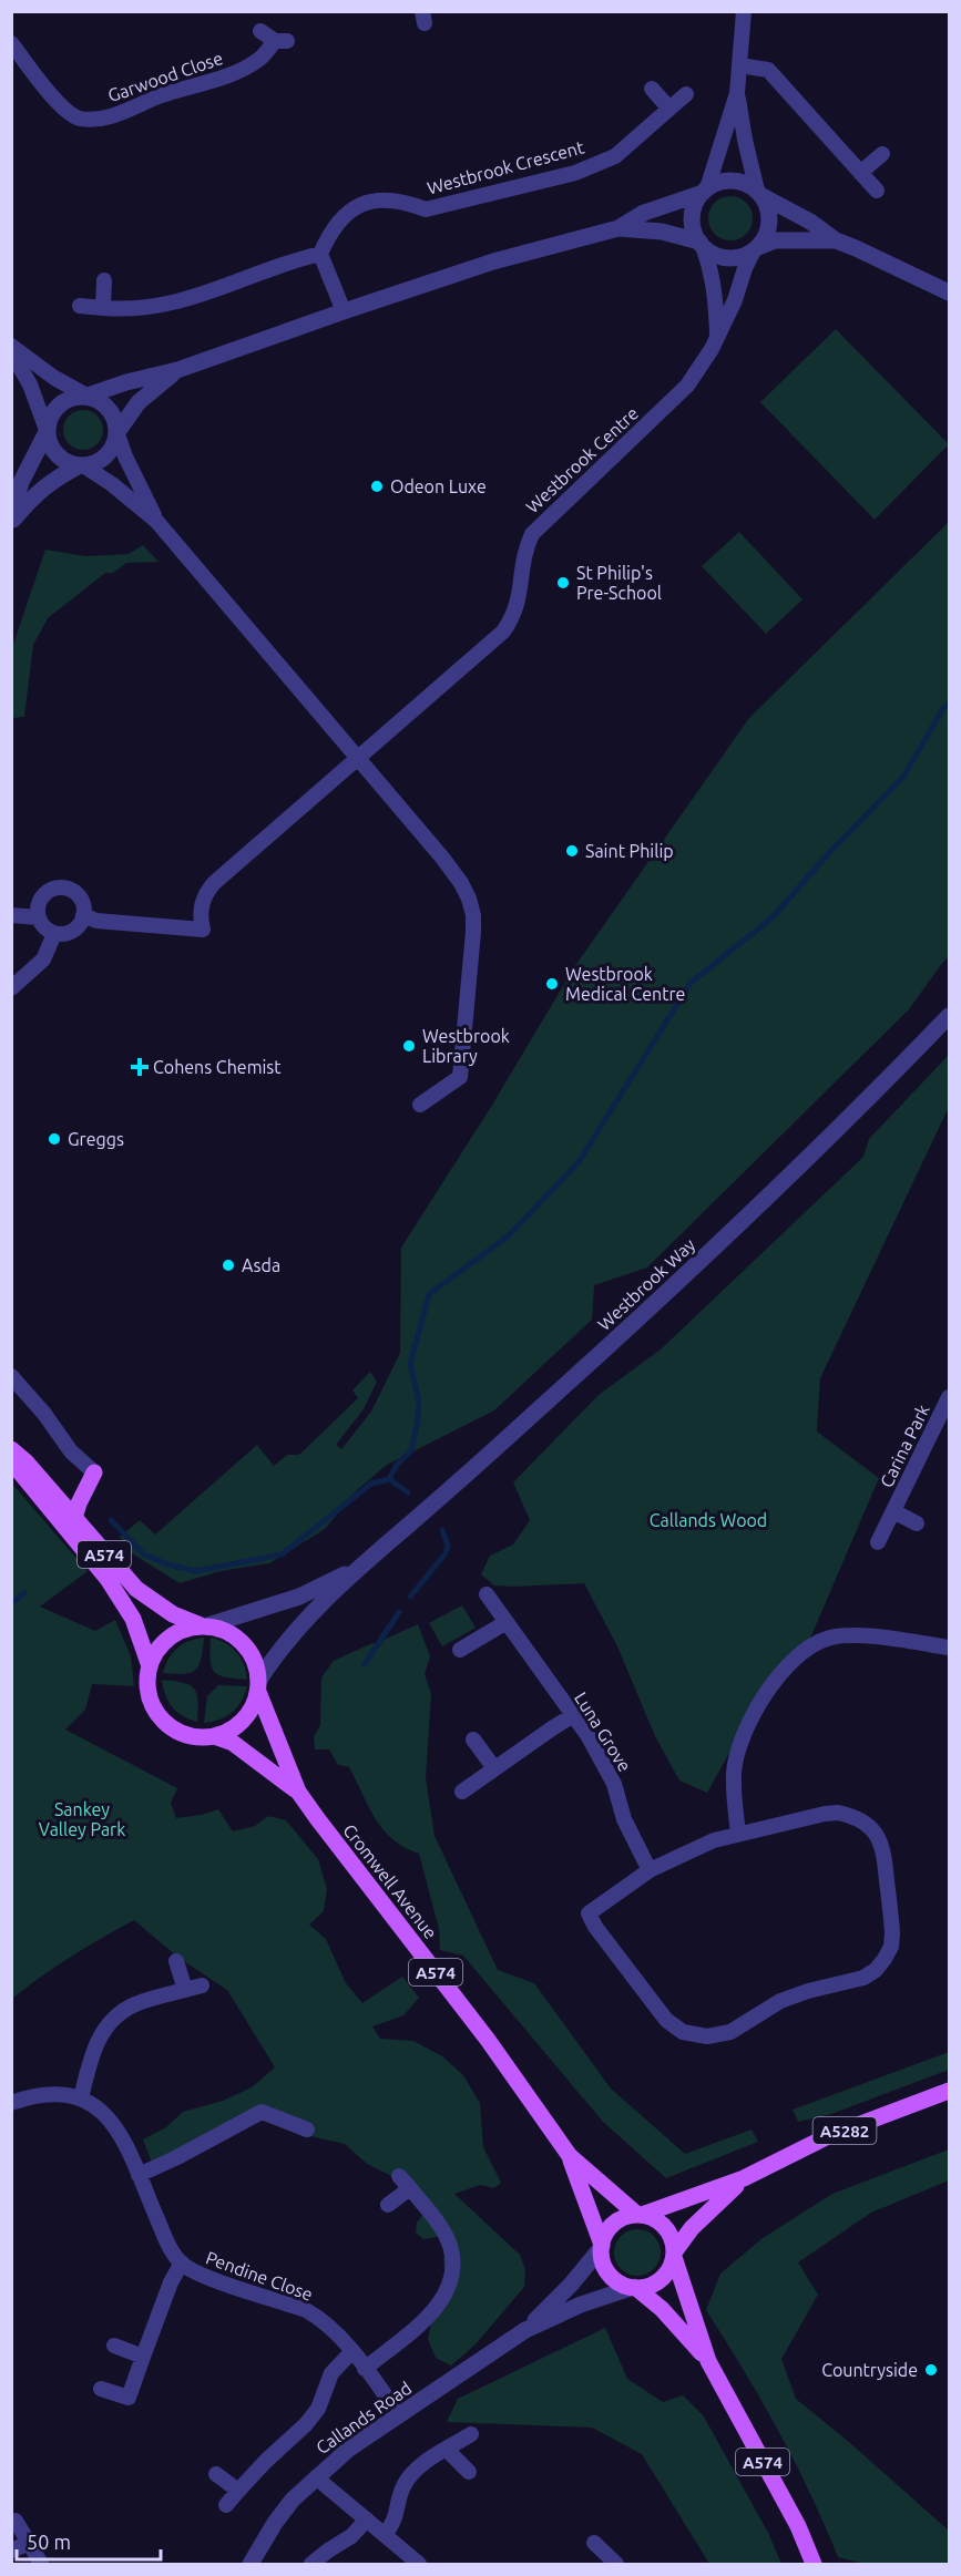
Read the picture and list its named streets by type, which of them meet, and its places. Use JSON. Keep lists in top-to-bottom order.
{
  "streets": {
    "main road": ["A574", "Cromwell Avenue", "A5282"],
    "street": [
      "Garwood Close",
      "Westbrook Crescent",
      "Westbrook Centre",
      "Westbrook Way",
      "Carina Park",
      "Luna Grove",
      "Pendine Close",
      "Callands Road"
    ]
  },
  "crossings": [
    ["Westbrook Way", "A574"],
    ["Westbrook Way", "Cromwell Avenue"],
    ["A574", "Cromwell Avenue"],
    ["A574", "A5282"],
    ["A574", "Callands Road"],
    ["Cromwell Avenue", "A5282"],
    ["Cromwell Avenue", "Callands Road"],
    ["A5282", "Callands Road"],
    ["Pendine Close", "Callands Road"]
  ],
  "parks": ["Callands Wood", "Sankey Valley Park"],
  "places": {
    "other": [
      "Odeon Luxe",
      "St Philip's Pre-School",
      "Saint Philip",
      "Westbrook Medical Centre",
      "Westbrook Library",
      "Greggs",
      "Asda",
      "Countryside"
    ],
    "health": ["Cohens Chemist"]
  },
  "scale_bar": "50 m"
}
